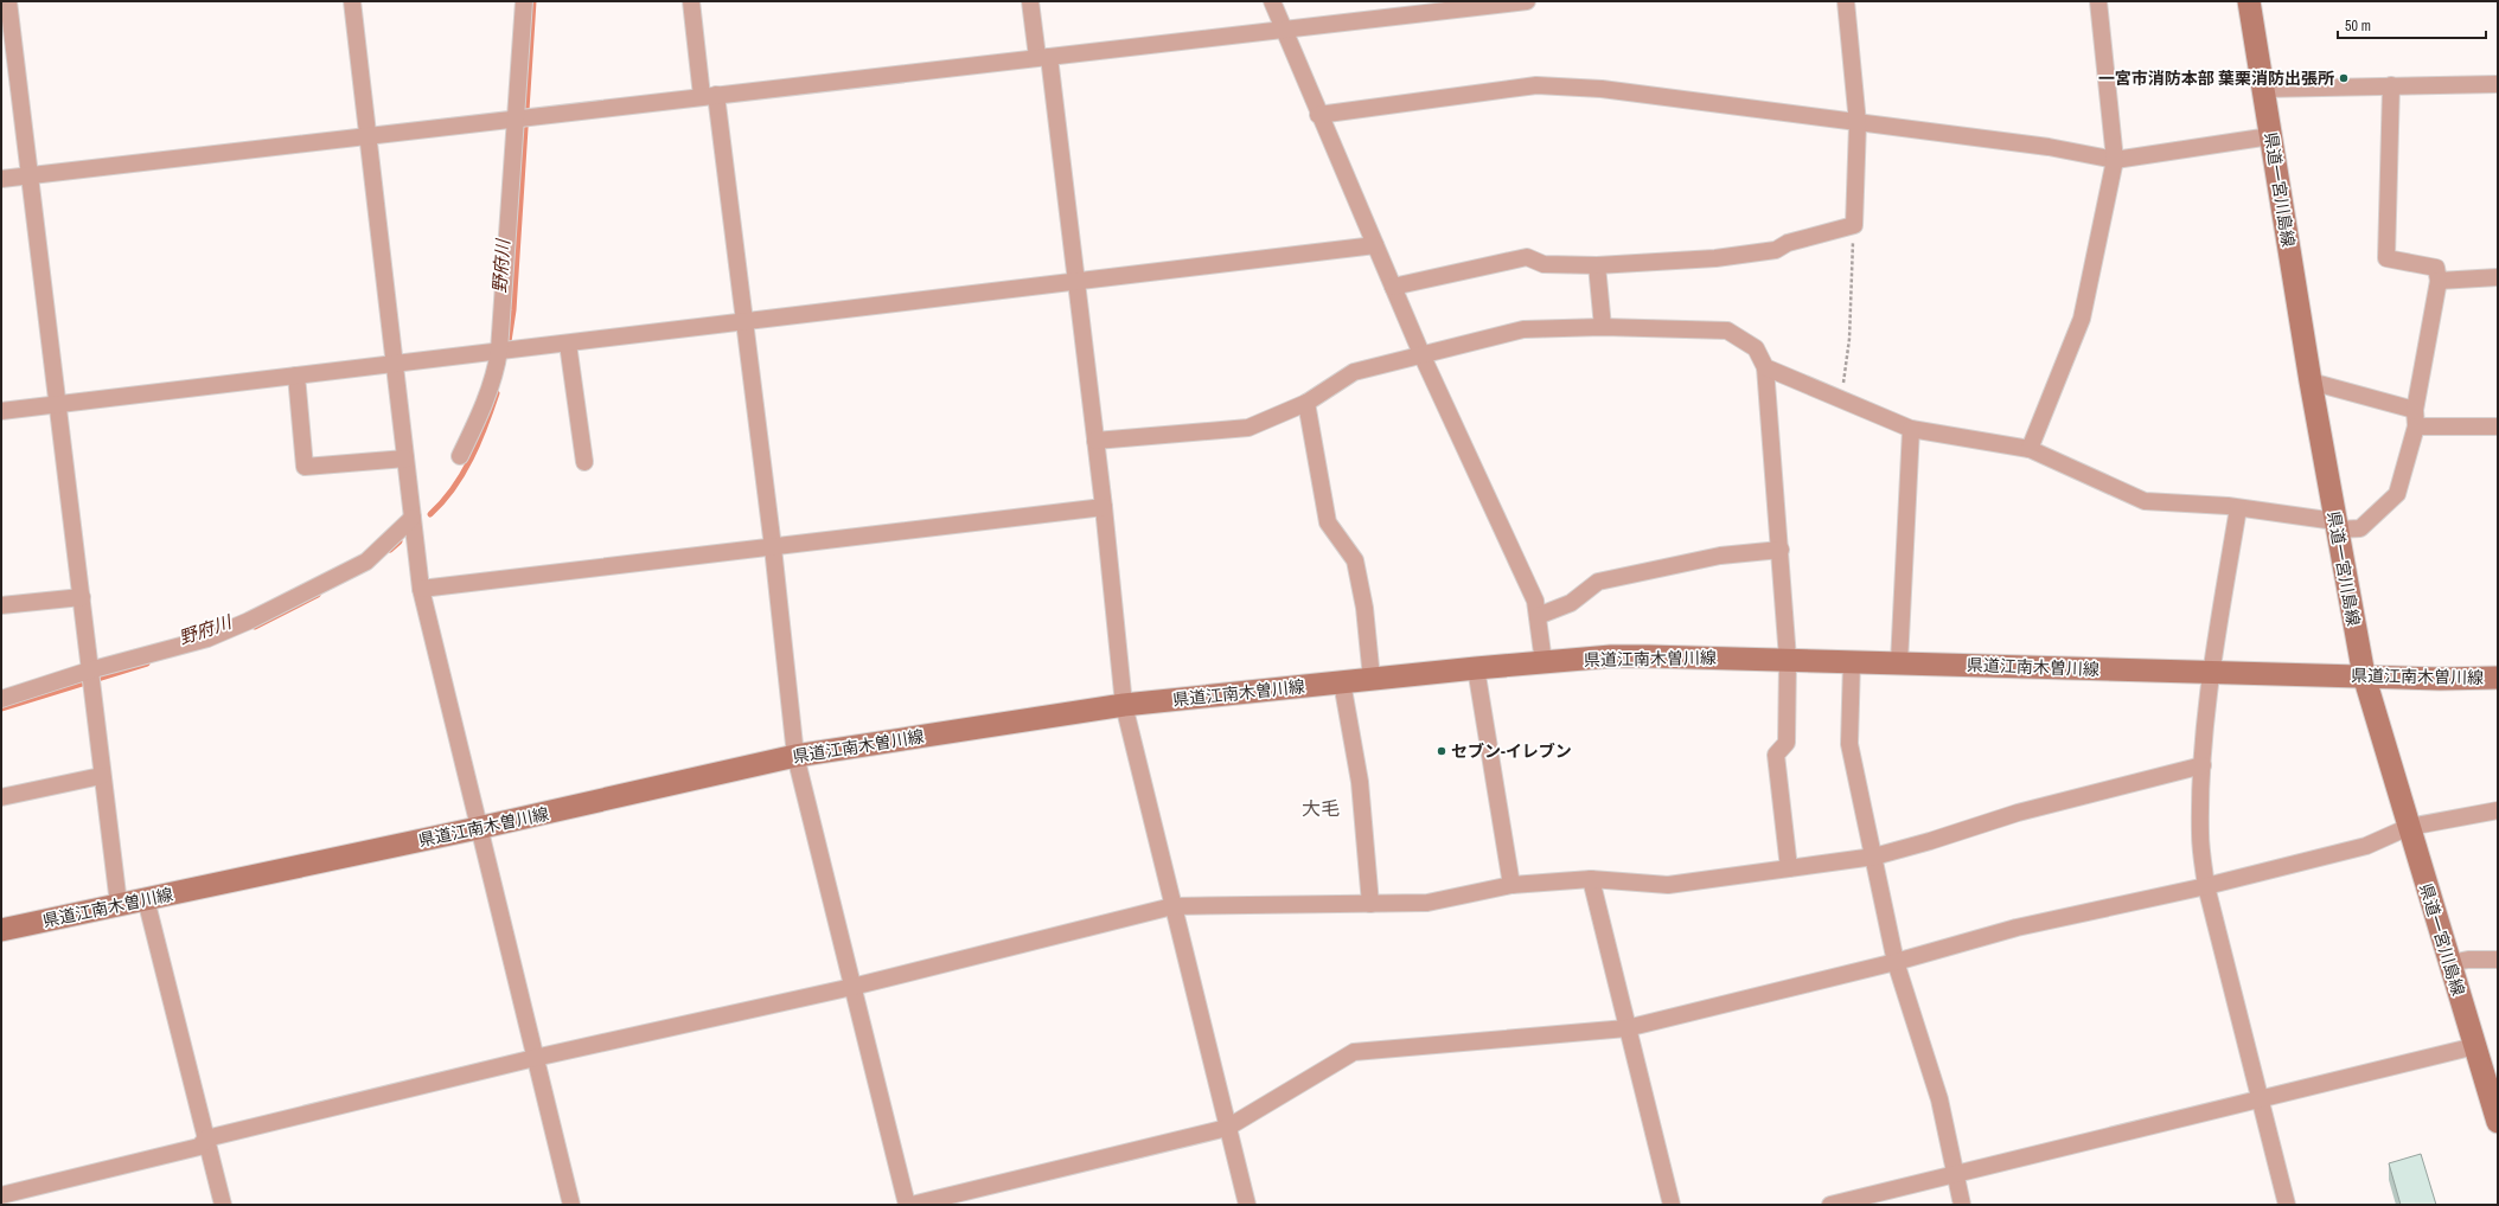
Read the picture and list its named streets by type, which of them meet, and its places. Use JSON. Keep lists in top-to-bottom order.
{
  "streets": {
    "main road": ["県道一宮川島線", "県道江南木曽川線"]
  },
  "crossings": [
    ["県道一宮川島線", "県道江南木曽川線"]
  ],
  "districts": ["大毛"],
  "water": ["野府川"],
  "places": ["一宮市消防本部 葉栗消防出張所", "セブン-イレブン"],
  "scale_bar": "50 m"
}
